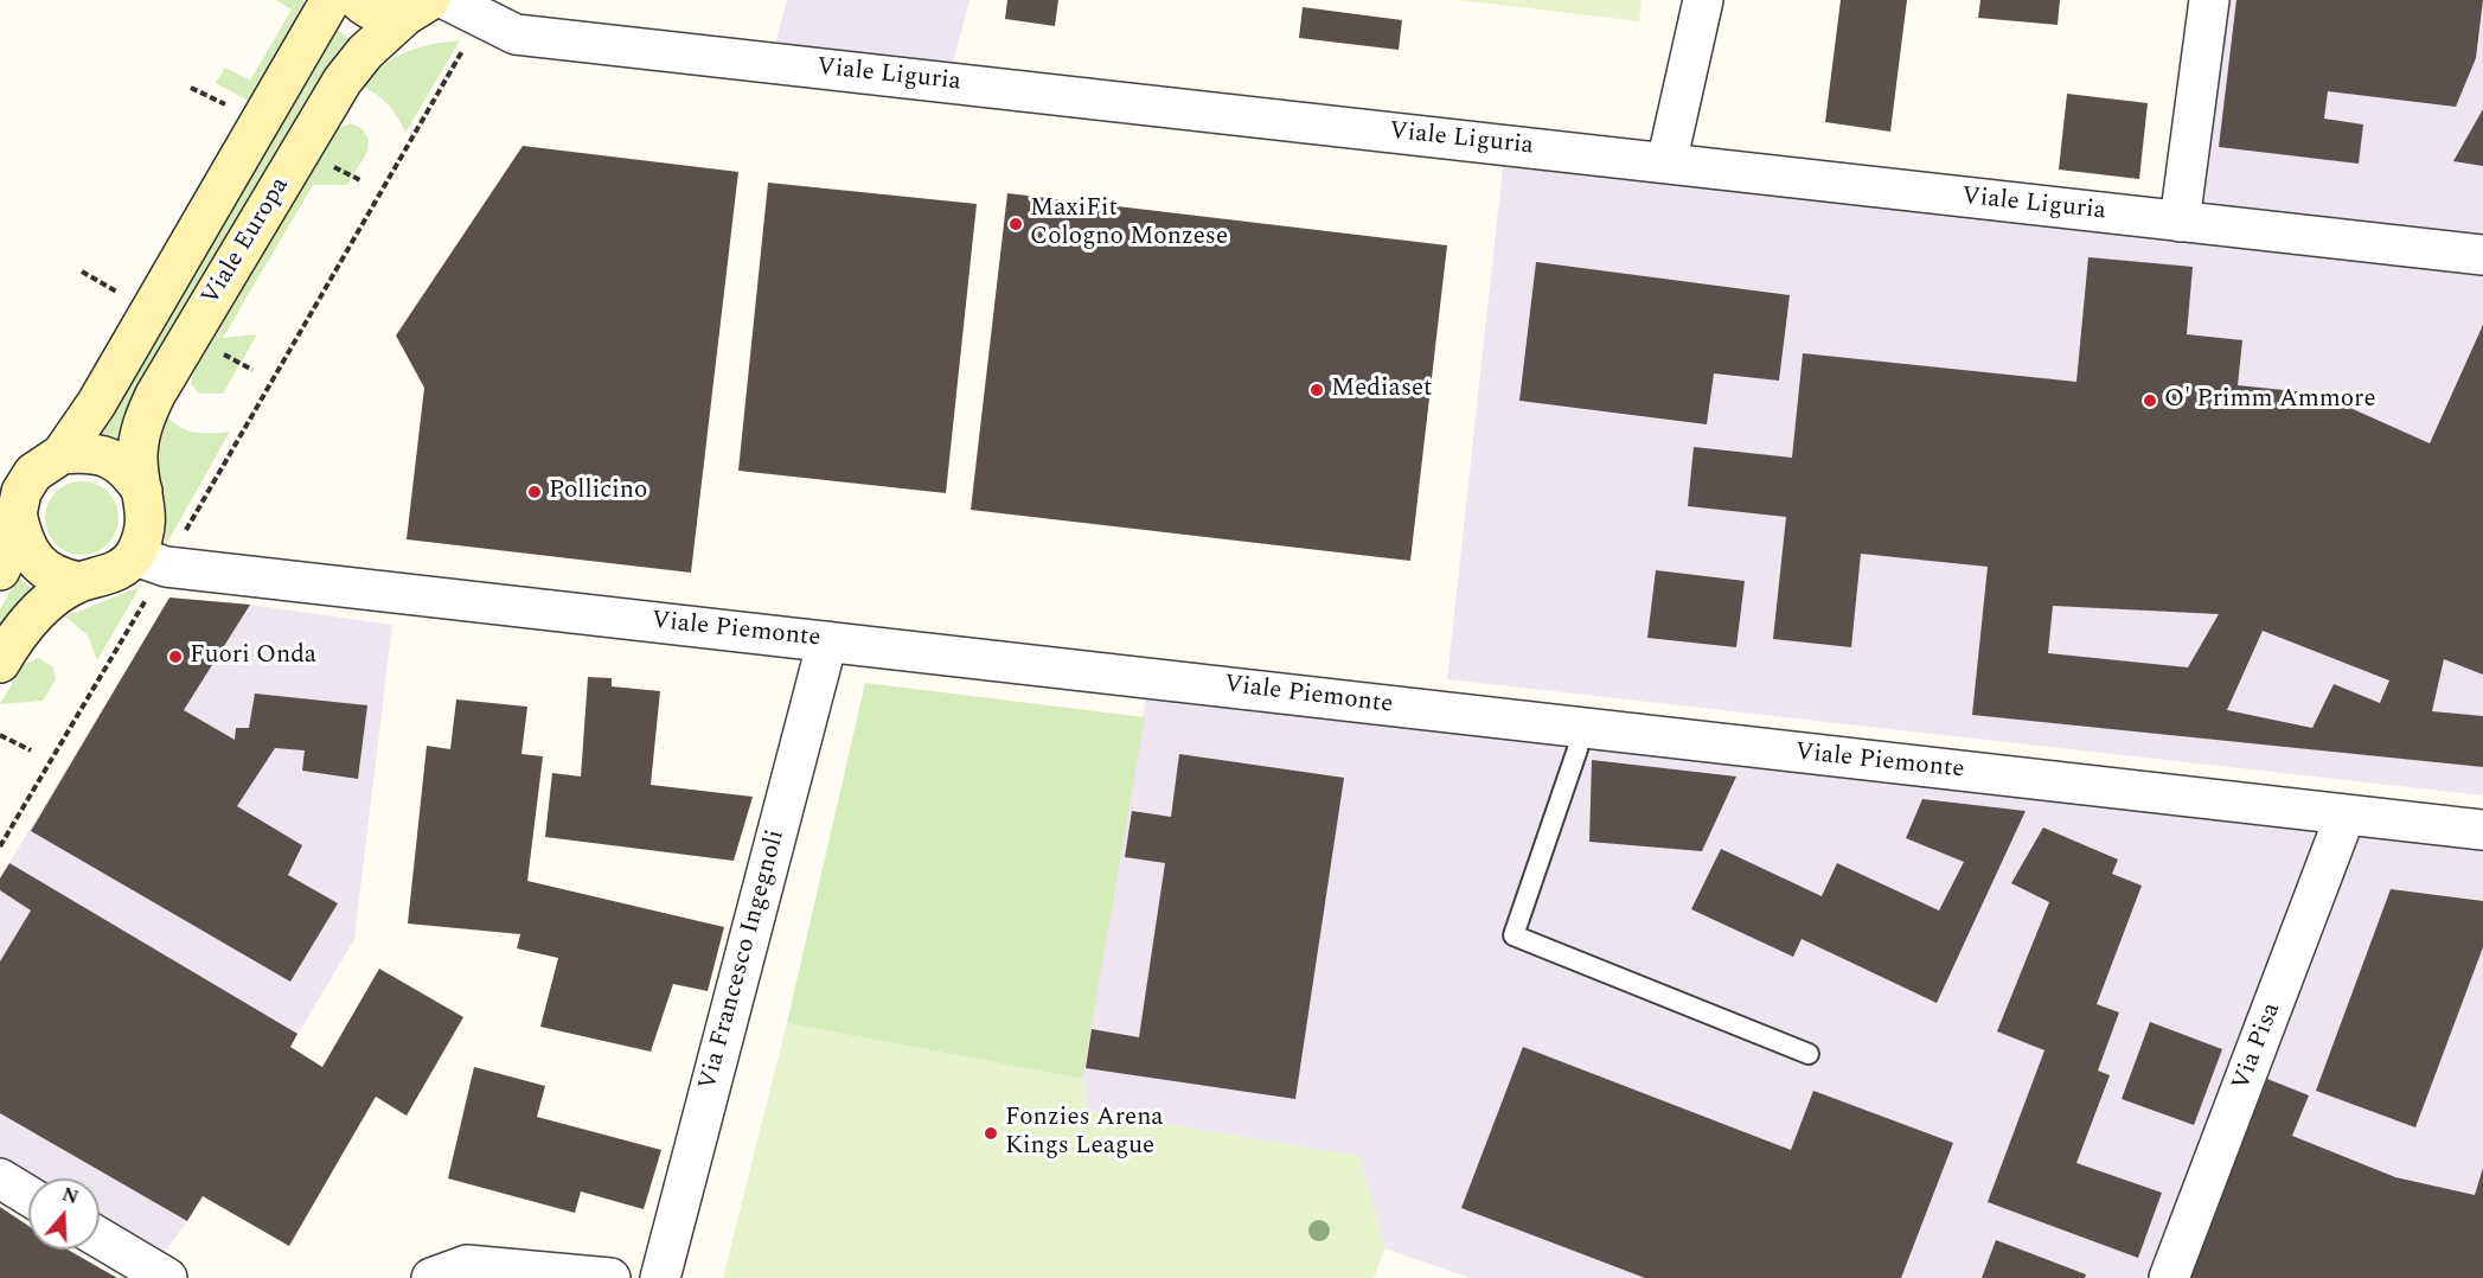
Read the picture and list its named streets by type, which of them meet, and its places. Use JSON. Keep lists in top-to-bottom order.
{
  "streets": {
    "street": [
      "Viale Liguria",
      "Viale Europa",
      "Viale Piemonte",
      "Via Francesco Ingegnoli",
      "Via Pisa"
    ]
  },
  "crossings": [
    ["Viale Europa", "Viale Piemonte"],
    ["Viale Piemonte", "Via Francesco Ingegnoli"],
    ["Viale Piemonte", "Via Pisa"]
  ],
  "places": [
    "MaxiFit Cologno Monzese",
    "Mediaset",
    "O' Primm Ammore",
    "Pollicino",
    "Fuori Onda",
    "Fonzies Arena Kings League"
  ],
  "north": "top"
}
